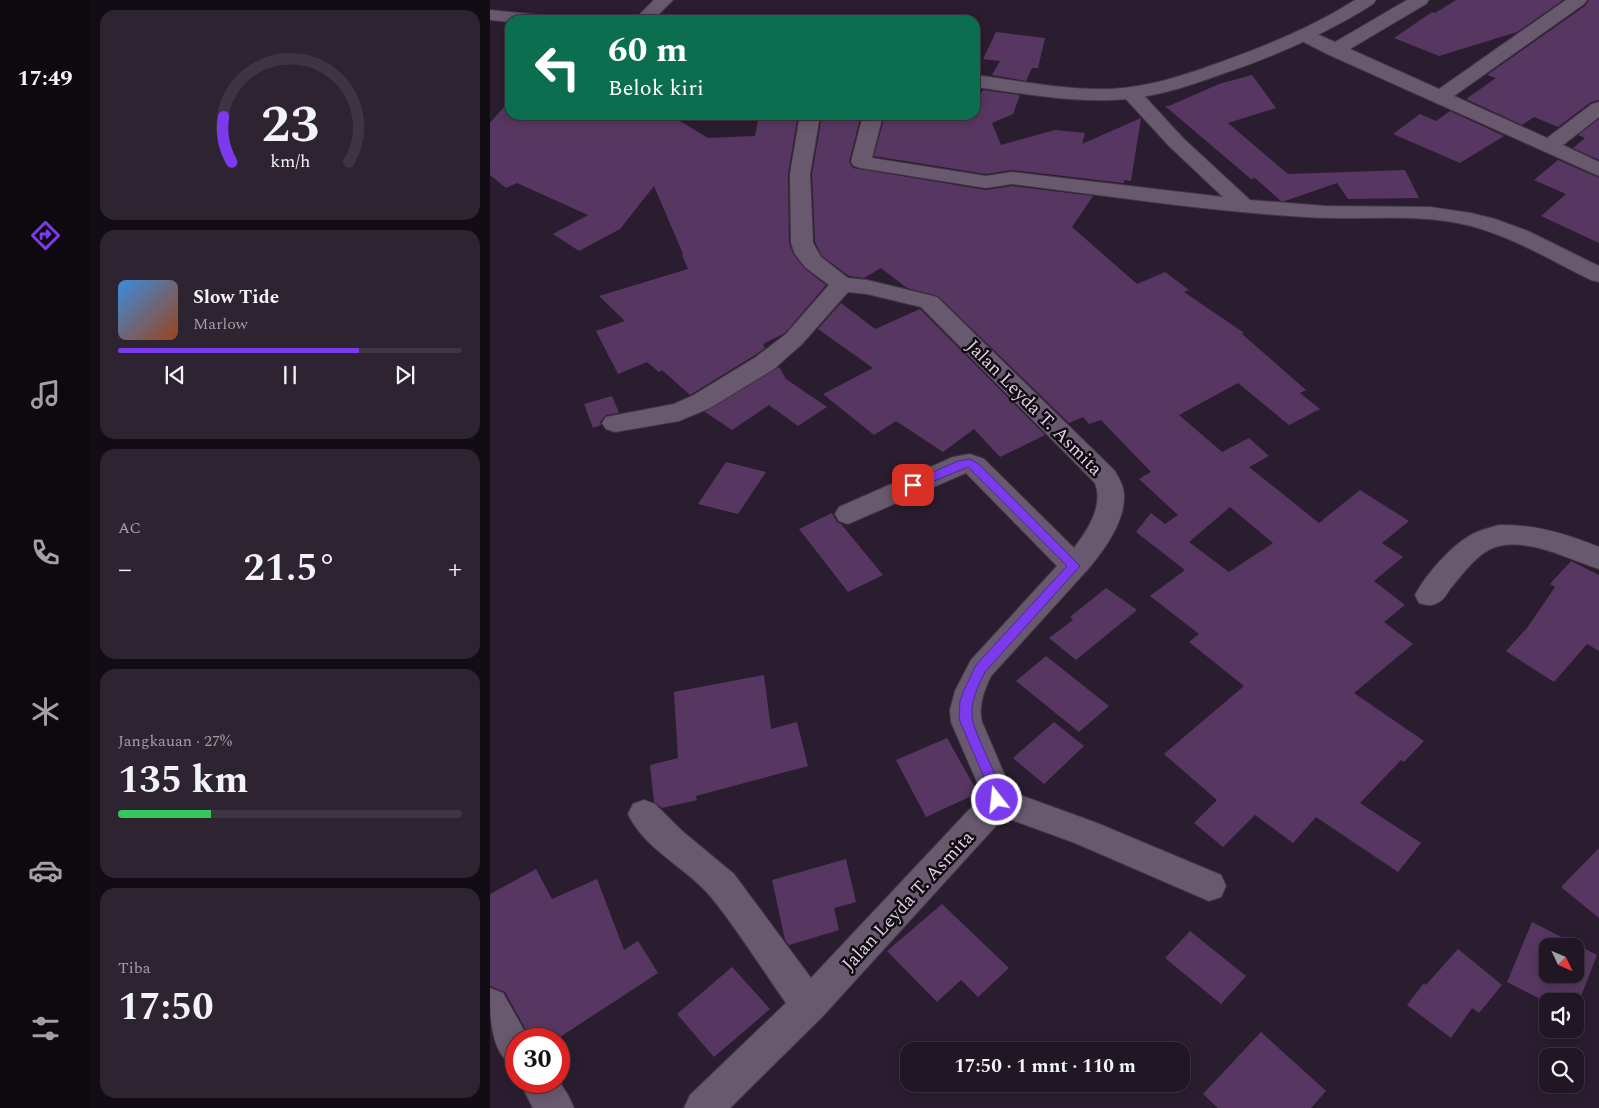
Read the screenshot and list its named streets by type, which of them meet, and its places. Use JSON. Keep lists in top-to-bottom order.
{
  "streets": {
    "street": ["Jalan Leyda T. Asmita"]
  },
  "north": "bottom right",
  "page": {
    "tabs": "17:49",
    "turn": ["60 m", "Belok kiri"],
    "song": ["Slow Tide", "Marlow"],
    "tile": [
      "AC",
      ["Jangkauan · 27%", "135 km"],
      ["Tiba", "17:50"]
    ],
    "heat": ["−", "21.5°", "+"],
    "limit": "30",
    "trip": "17:50 · 1 mnt · 110 m",
    "gauge": ["23", "km/h"]
  }
}
